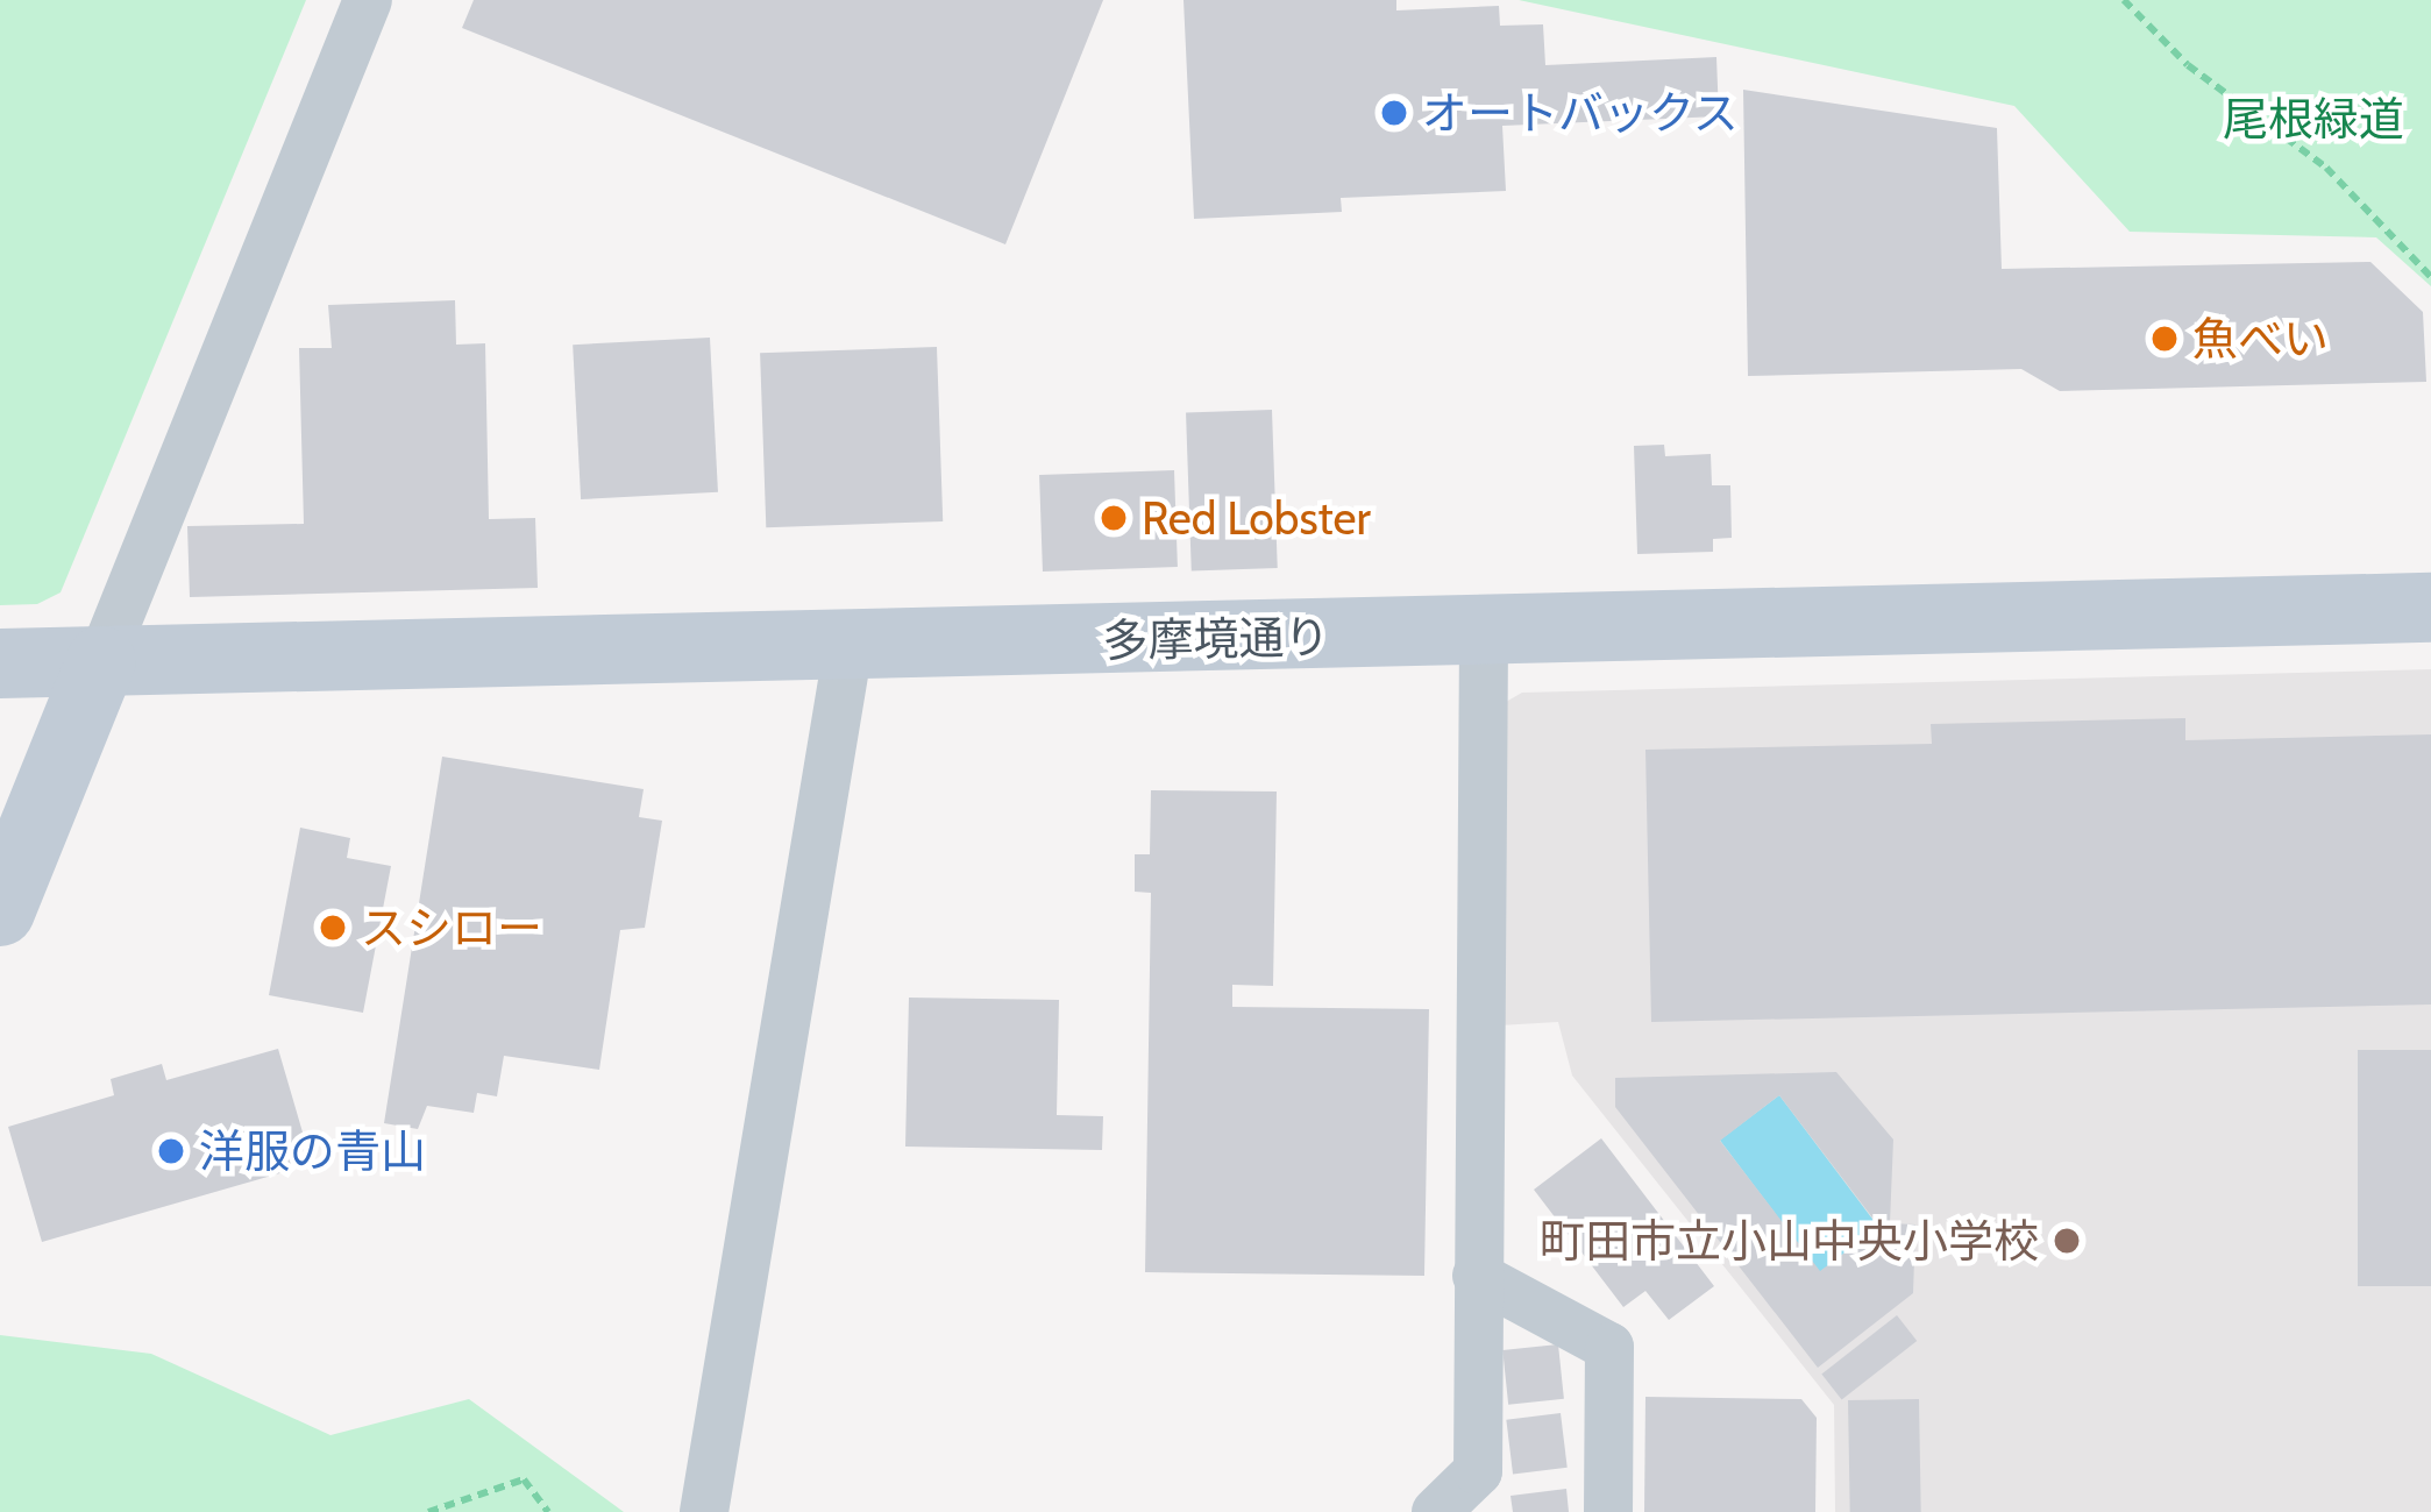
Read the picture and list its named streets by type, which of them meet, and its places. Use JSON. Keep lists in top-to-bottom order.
{
  "streets": {
    "street": ["多摩境通り"]
  },
  "parks": ["尾根緑道"],
  "places": [
    "オートバックス",
    "魚べい",
    "Red Lobster",
    "スシロー",
    "洋服の青山",
    "町田市立小山中央小学校"
  ]
}
